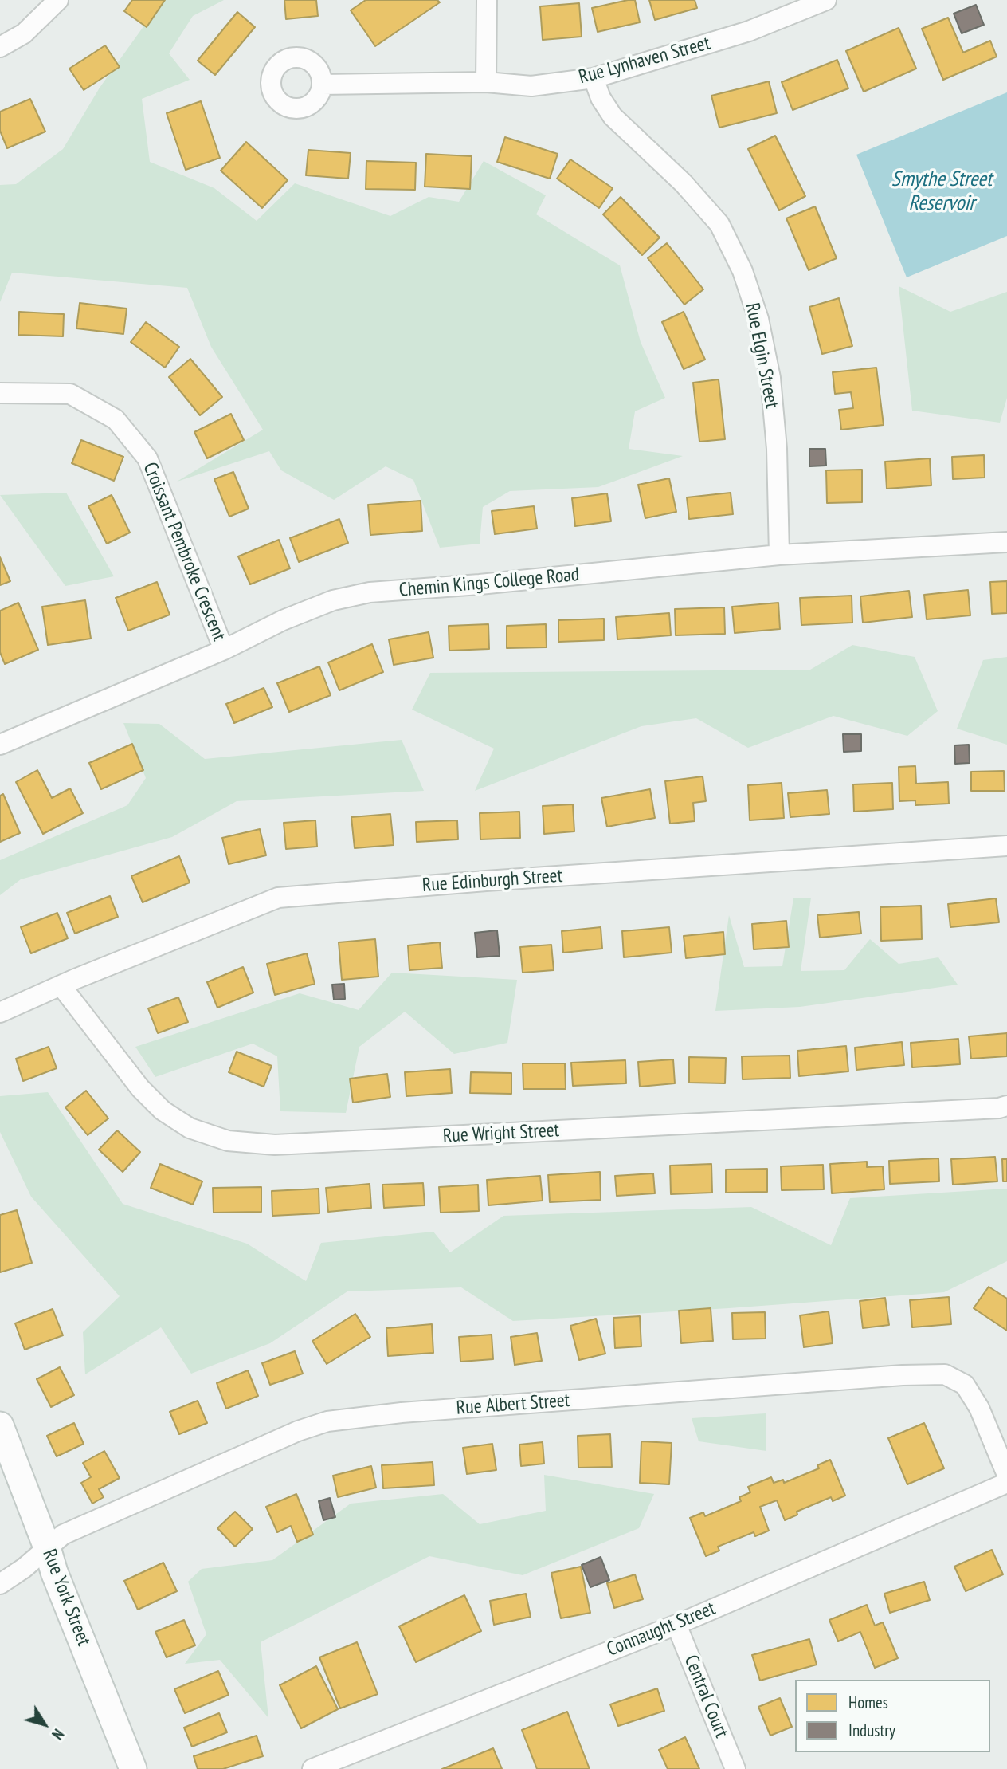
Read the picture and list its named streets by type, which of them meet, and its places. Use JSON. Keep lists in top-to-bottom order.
{
  "streets": {
    "street": [
      "Rue Lynhaven Street",
      "Rue Elgin Street",
      "Croissant Pembroke Crescent",
      "Chemin Kings College Road",
      "Rue Edinburgh Street",
      "Rue Wright Street",
      "Rue Albert Street",
      "Rue York Street",
      "Connaught Street",
      "Central Court"
    ]
  },
  "crossings": [
    ["Rue Lynhaven Street", "Rue Elgin Street"],
    ["Rue Elgin Street", "Chemin Kings College Road"],
    ["Croissant Pembroke Crescent", "Chemin Kings College Road"],
    ["Rue Edinburgh Street", "Rue Wright Street"],
    ["Rue Albert Street", "Rue York Street"],
    ["Connaught Street", "Central Court"]
  ],
  "water": ["Smythe Street Reservoir"],
  "legend": ["Homes", "Industry"],
  "north": "bottom right"
}
